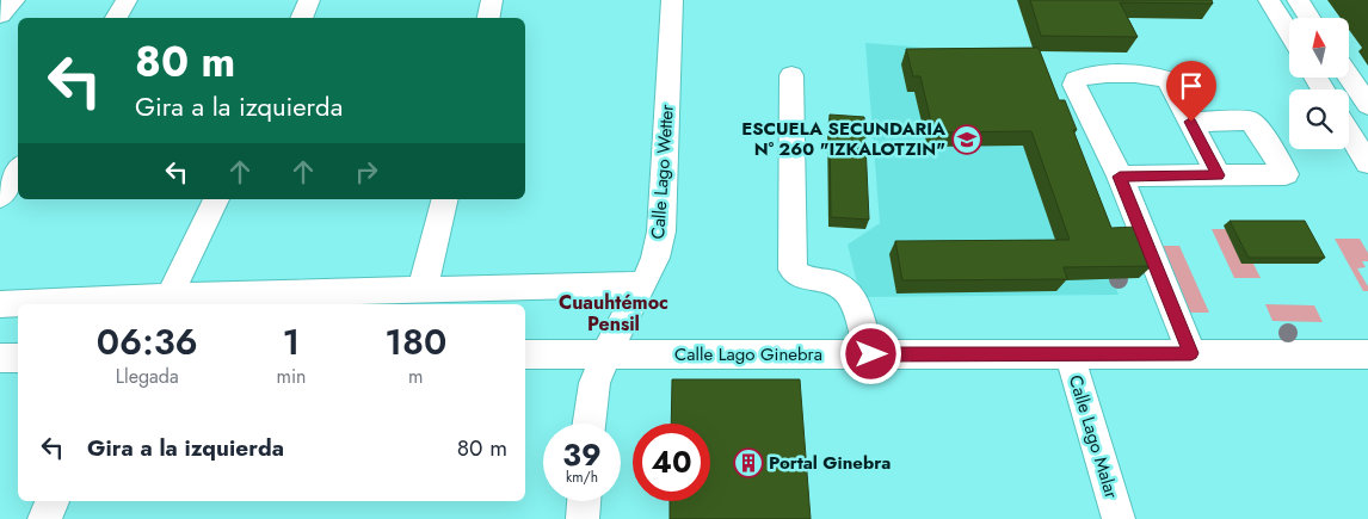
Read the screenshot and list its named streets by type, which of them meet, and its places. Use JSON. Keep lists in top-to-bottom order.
{
  "streets": {
    "street": ["Calle Lago Wetter", "Calle Lago Ginebra", "Calle Lago Malar"]
  },
  "crossings": [
    ["Calle Lago Wetter", "Calle Lago Ginebra"],
    ["Calle Lago Ginebra", "Calle Lago Malar"]
  ],
  "districts": ["Cuauhtémoc Pensil"],
  "places": {
    "school or university": ["ESCUELA SECUNDARIA Nº 260 \"IZKALOTZIN\""],
    "building": ["Portal Ginebra"]
  },
  "north": "top",
  "page": {
    "turn": ["80 m", "Gira a la izquierda"],
    "eta": [
      "06:36",
      "Llegada",
      "1",
      "min",
      "180",
      "m"
    ],
    "list": [
      {
        "name": "Gira a la izquierda",
        "value": "80 m"
      }
    ],
    "speed": "39 km/h",
    "limit": "40"
  }
}
